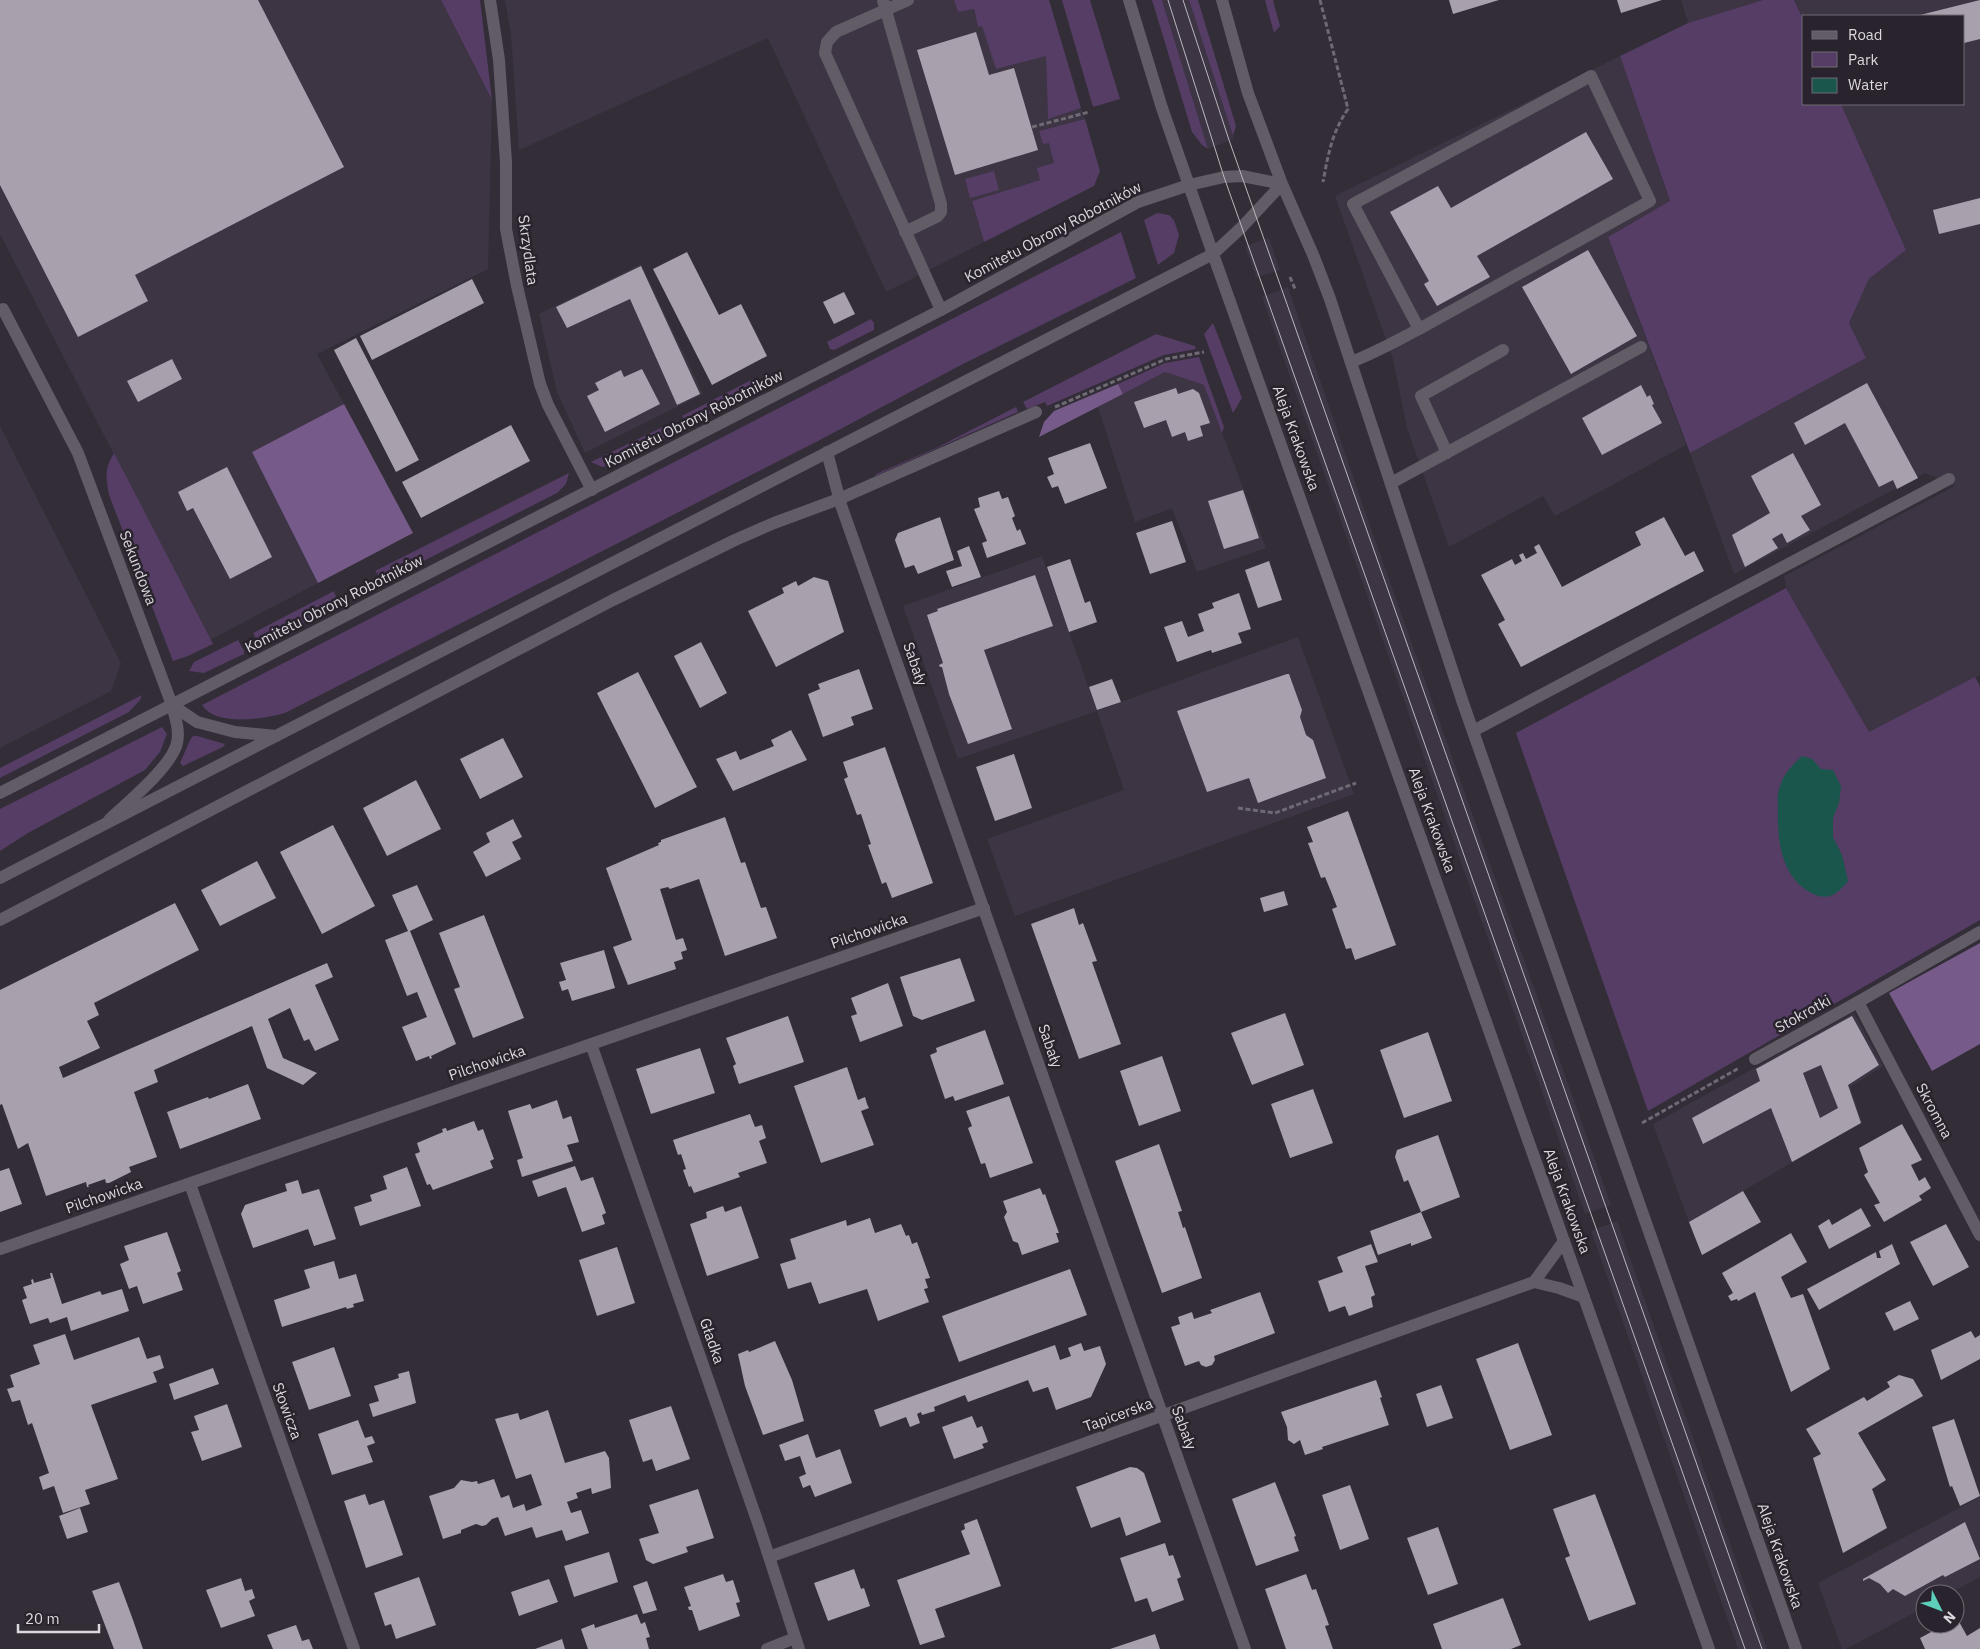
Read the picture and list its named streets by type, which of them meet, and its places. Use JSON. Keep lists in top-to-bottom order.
{
  "streets": {
    "street": [
      "Komitetu Obrony Robotników",
      "Skrzydlata",
      "Aleja Krakowska",
      "Sekundowa",
      "Sabały",
      "Pilchowicka",
      "Stokrotki",
      "Skromna",
      "Gładka",
      "Słowicza",
      "Tapicerska"
    ]
  },
  "crossings": [
    ["Komitetu Obrony Robotników", "Skrzydlata"],
    ["Komitetu Obrony Robotników", "Aleja Krakowska"],
    ["Komitetu Obrony Robotników", "Sekundowa"],
    ["Sabały", "Pilchowicka"],
    ["Sabały", "Tapicerska"],
    ["Pilchowicka", "Gładka"],
    ["Pilchowicka", "Słowicza"],
    ["Stokrotki", "Skromna"],
    ["Gładka", "Tapicerska"]
  ],
  "legend": ["Road", "Park", "Water"],
  "scale_bar": "20 m",
  "north": "bottom right"
}
